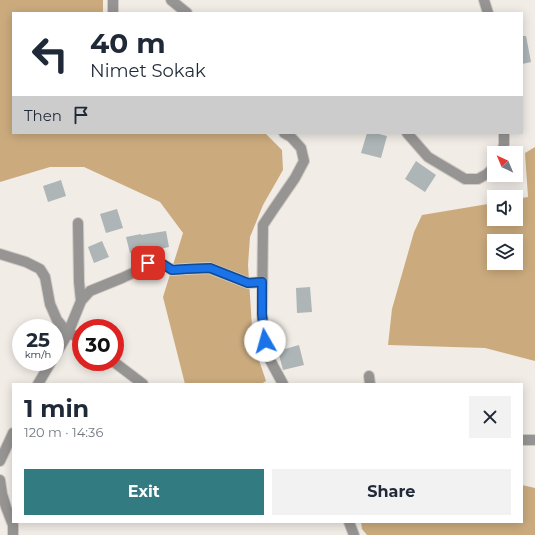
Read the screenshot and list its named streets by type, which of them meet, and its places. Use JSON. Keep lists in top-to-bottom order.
{
  "north": "top left",
  "page": {
    "turn": ["40 m", "Nimet Sokak"],
    "then": "Then",
    "speed": "25 km/h",
    "limit": "30",
    "heading": ["1 min", "120 m · 14:36"],
    "buttons": ["Exit", "Share"]
  }
}
